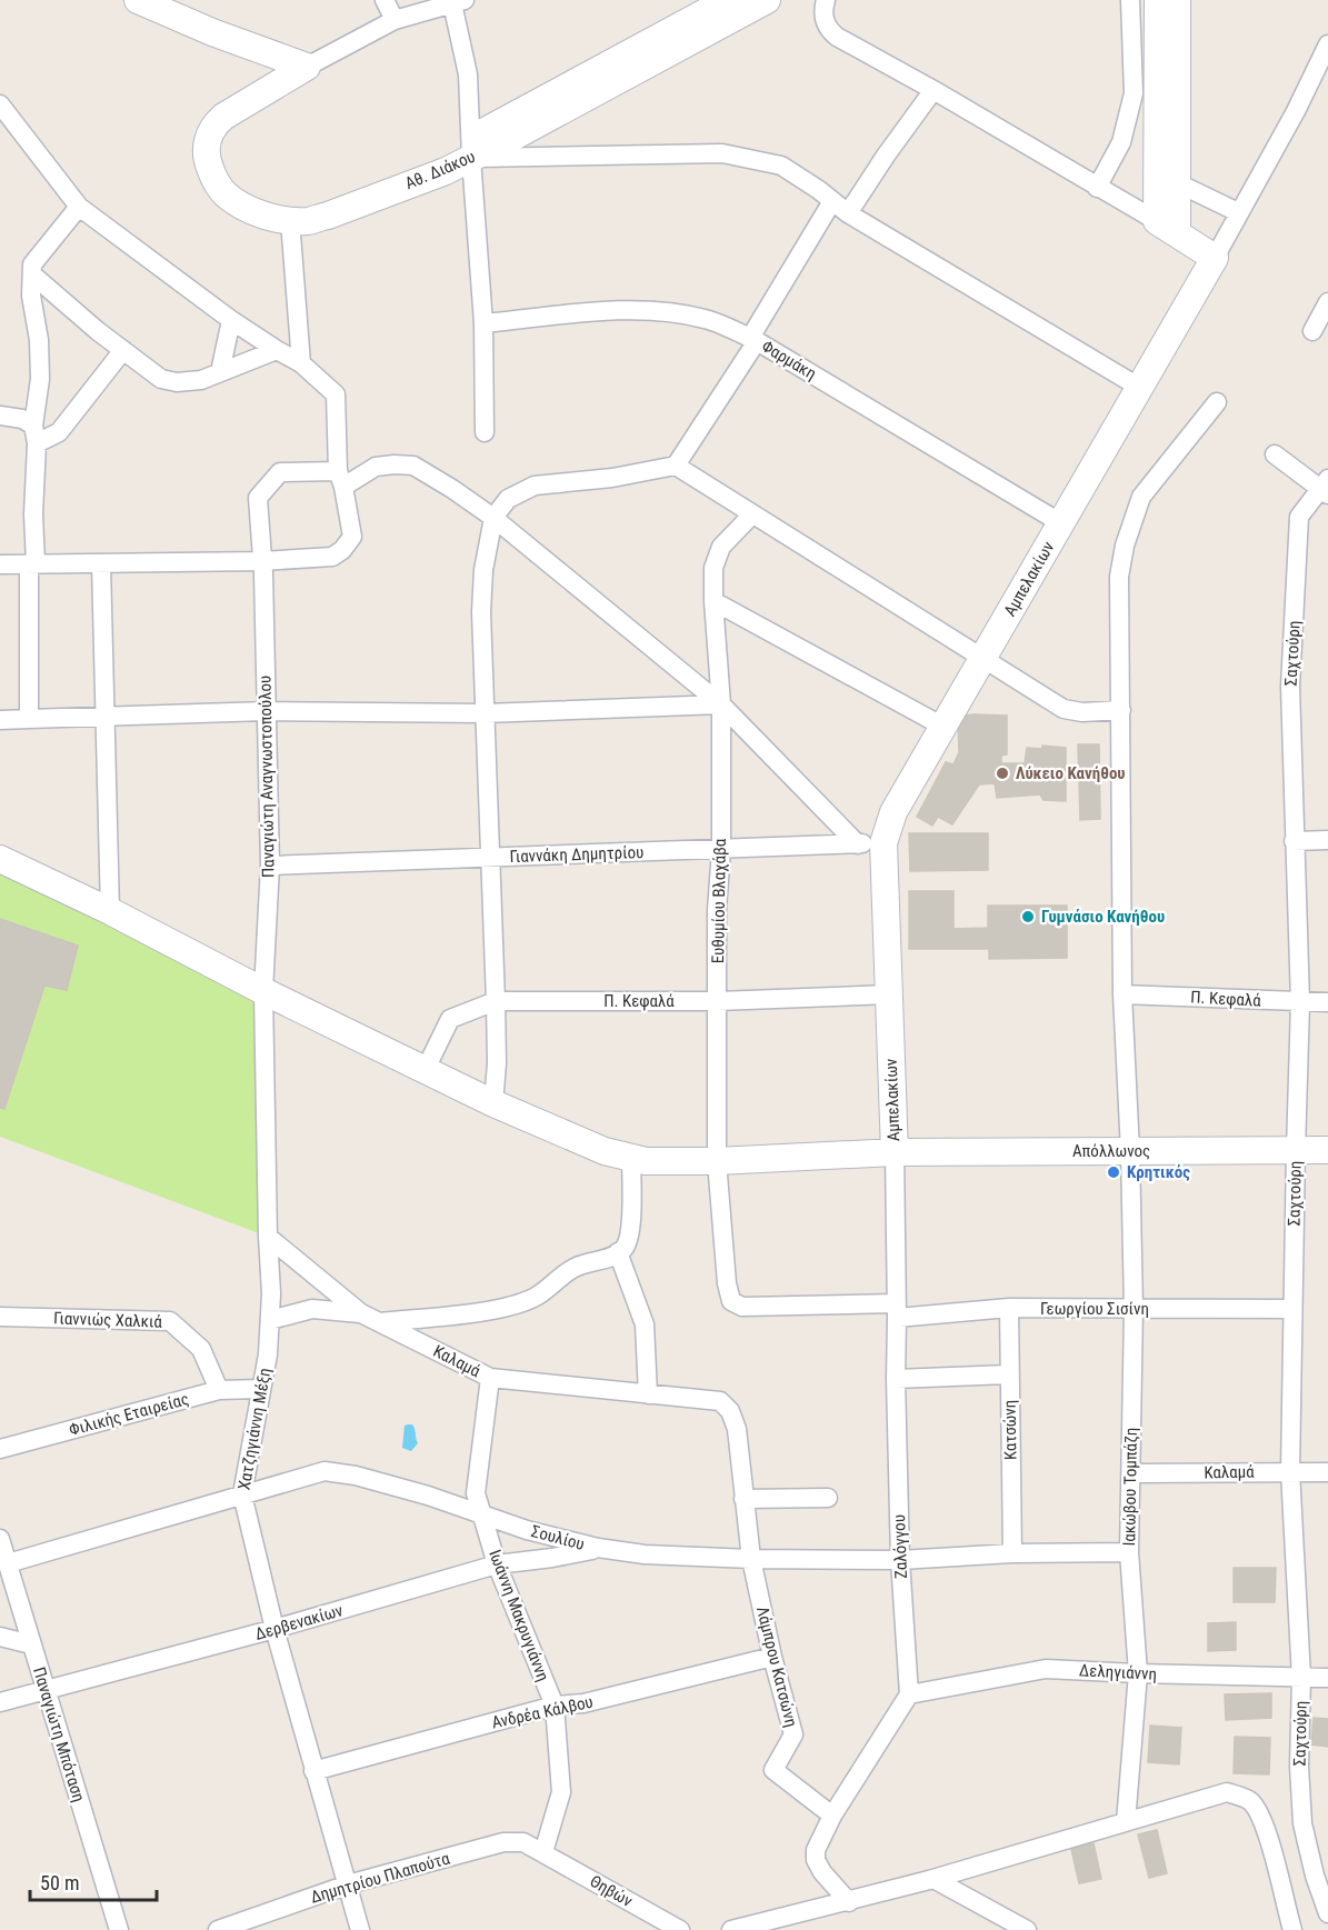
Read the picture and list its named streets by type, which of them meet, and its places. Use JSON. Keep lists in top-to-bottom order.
{
  "streets": {
    "street": [
      "Αθ. Διάκου",
      "Φαρμάκη",
      "Αμπελακίων",
      "Σαχτούρη",
      "Παναγιώτη Αναγνωστοπούλου",
      "Γιαννάκη Δημητρίου",
      "Ευθυμίου Βλαχάβα",
      "Π. Κεφαλά",
      "Απόλλωνος",
      "Γεωργίου Σισίνη",
      "Γιαννιώς Χαλκιά",
      "Καλαμά",
      "Φιλικής Εταιρείας",
      "Χατζηγιάννη Μέξη",
      "Κατσώνη",
      "Ιακώβου Τομπάζη",
      "Σουλίου",
      "Ζαλόγγου",
      "Ιωάννη Μακρυγιάννη",
      "Δερβενακίων",
      "Λάμπρου Κατσώνη",
      "Δεληγιάννη",
      "Ανδρέα Κάλβου",
      "Παναγιώτη Μπόταση",
      "Δημητρίου Πλαπούτα",
      "Θηβών"
    ]
  },
  "crossings": [
    ["Φαρμάκη", "Αμπελακίων"],
    ["Αμπελακίων", "Γιαννάκη Δημητρίου"],
    ["Αμπελακίων", "Π. Κεφαλά"],
    ["Αμπελακίων", "Απόλλωνος"],
    ["Αμπελακίων", "Ζαλόγγου"],
    ["Σαχτούρη", "Π. Κεφαλά"],
    ["Σαχτούρη", "Απόλλωνος"],
    ["Σαχτούρη", "Γεωργίου Σισίνη"],
    ["Σαχτούρη", "Καλαμά"],
    ["Σαχτούρη", "Δεληγιάννη"],
    ["Παναγιώτη Αναγνωστοπούλου", "Γιαννάκη Δημητρίου"],
    ["Παναγιώτη Αναγνωστοπούλου", "Απόλλωνος"],
    ["Παναγιώτη Αναγνωστοπούλου", "Χατζηγιάννη Μέξη"],
    ["Γιαννάκη Δημητρίου", "Ευθυμίου Βλαχάβα"],
    ["Ευθυμίου Βλαχάβα", "Π. Κεφαλά"],
    ["Ευθυμίου Βλαχάβα", "Απόλλωνος"],
    ["Ευθυμίου Βλαχάβα", "Γεωργίου Σισίνη"],
    ["Π. Κεφαλά", "Απόλλωνος"],
    ["Π. Κεφαλά", "Ιακώβου Τομπάζη"],
    ["Απόλλωνος", "Χατζηγιάννη Μέξη"],
    ["Απόλλωνος", "Ιακώβου Τομπάζη"],
    ["Απόλλωνος", "Ζαλόγγου"],
    ["Γεωργίου Σισίνη", "Κατσώνη"],
    ["Γεωργίου Σισίνη", "Ιακώβου Τομπάζη"],
    ["Γεωργίου Σισίνη", "Ζαλόγγου"],
    ["Γιαννιώς Χαλκιά", "Φιλικής Εταιρείας"],
    ["Καλαμά", "Χατζηγιάννη Μέξη"],
    ["Καλαμά", "Ιακώβου Τομπάζη"],
    ["Καλαμά", "Ιωάννη Μακρυγιάννη"],
    ["Καλαμά", "Λάμπρου Κατσώνη"],
    ["Φιλικής Εταιρείας", "Χατζηγιάννη Μέξη"],
    ["Χατζηγιάννη Μέξη", "Σουλίου"],
    ["Χατζηγιάννη Μέξη", "Δερβενακίων"],
    ["Χατζηγιάννη Μέξη", "Ανδρέα Κάλβου"],
    ["Χατζηγιάννη Μέξη", "Δημητρίου Πλαπούτα"],
    ["Κατσώνη", "Σουλίου"],
    ["Ιακώβου Τομπάζη", "Σουλίου"],
    ["Ιακώβου Τομπάζη", "Δεληγιάννη"],
    ["Σουλίου", "Ζαλόγγου"],
    ["Σουλίου", "Ιωάννη Μακρυγιάννη"],
    ["Σουλίου", "Δερβενακίων"],
    ["Σουλίου", "Λάμπρου Κατσώνη"],
    ["Σουλίου", "Παναγιώτη Μπόταση"],
    ["Ζαλόγγου", "Δεληγιάννη"],
    ["Ιωάννη Μακρυγιάννη", "Δερβενακίων"],
    ["Ιωάννη Μακρυγιάννη", "Ανδρέα Κάλβου"],
    ["Ιωάννη Μακρυγιάννη", "Δημητρίου Πλαπούτα"],
    ["Ιωάννη Μακρυγιάννη", "Θηβών"],
    ["Δερβενακίων", "Παναγιώτη Μπόταση"],
    ["Λάμπρου Κατσώνη", "Ανδρέα Κάλβου"],
    ["Δημητρίου Πλαπούτα", "Θηβών"]
  ],
  "places": ["Λύκειο Κανήθου", "Γυμνάσιο Κανήθου", "Κρητικός"],
  "scale_bar": "50 m"
}
